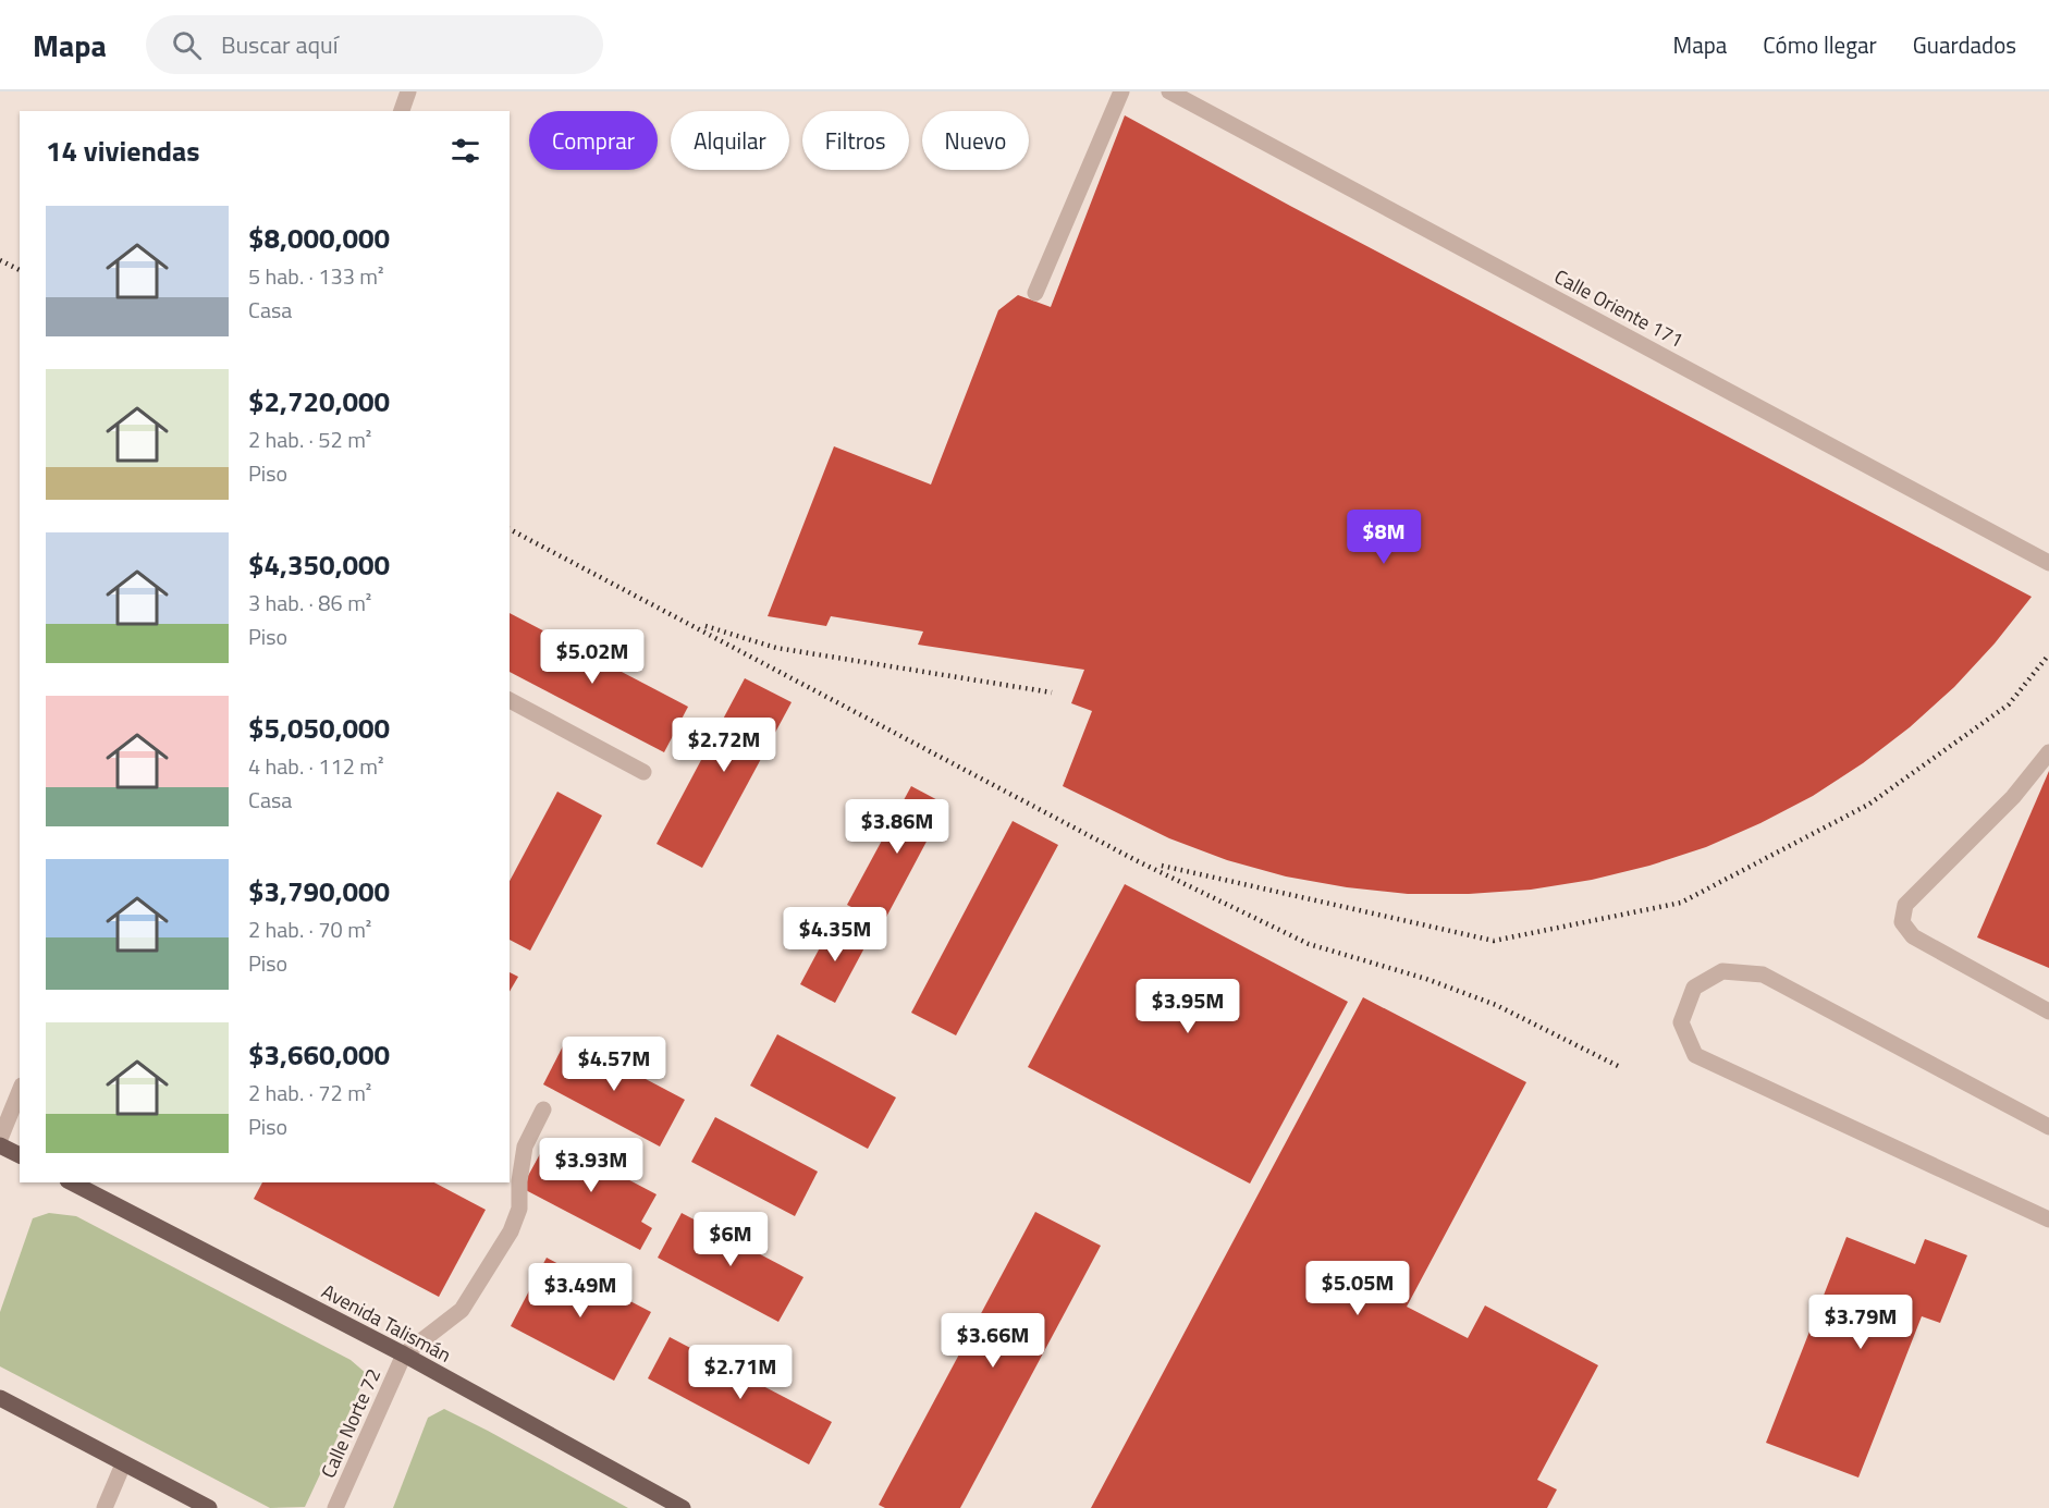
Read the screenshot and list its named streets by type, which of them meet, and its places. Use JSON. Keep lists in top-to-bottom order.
{
  "streets": {
    "main road": ["Avenida Talismán"],
    "street": ["Calle Oriente 171", "Calle Norte 72"]
  },
  "crossings": [
    ["Avenida Talismán", "Calle Norte 72"]
  ],
  "page": {
    "header": "Mapa",
    "search": "Buscar aquí",
    "nav": ["Mapa", "Cómo llegar", "Guardados"],
    "chip": [
      "Comprar",
      "Alquilar",
      "Filtros",
      "Nuevo"
    ],
    "heading": "14 viviendas",
    "list": [
      {
        "name": "$8,000,000",
        "note": "5 hab. · 133 m² · Casa"
      },
      {
        "name": "$2,720,000",
        "note": "2 hab. · 52 m² · Piso"
      },
      {
        "name": "$4,350,000",
        "note": "3 hab. · 86 m² · Piso"
      },
      {
        "name": "$5,050,000",
        "note": "4 hab. · 112 m² · Casa"
      },
      {
        "name": "$3,790,000",
        "note": "2 hab. · 70 m² · Piso"
      },
      {
        "name": "$3,660,000",
        "note": "2 hab. · 72 m² · Piso"
      }
    ],
    "price": [
      "$8M",
      "$5.02M",
      "$2.72M",
      "$3.86M",
      "$4.35M",
      "$3.95M",
      "$4.57M",
      "$3.93M",
      "$6M",
      "$5.05M",
      "$3.49M",
      "$3.79M",
      "$3.66M",
      "$2.71M"
    ]
  }
}
